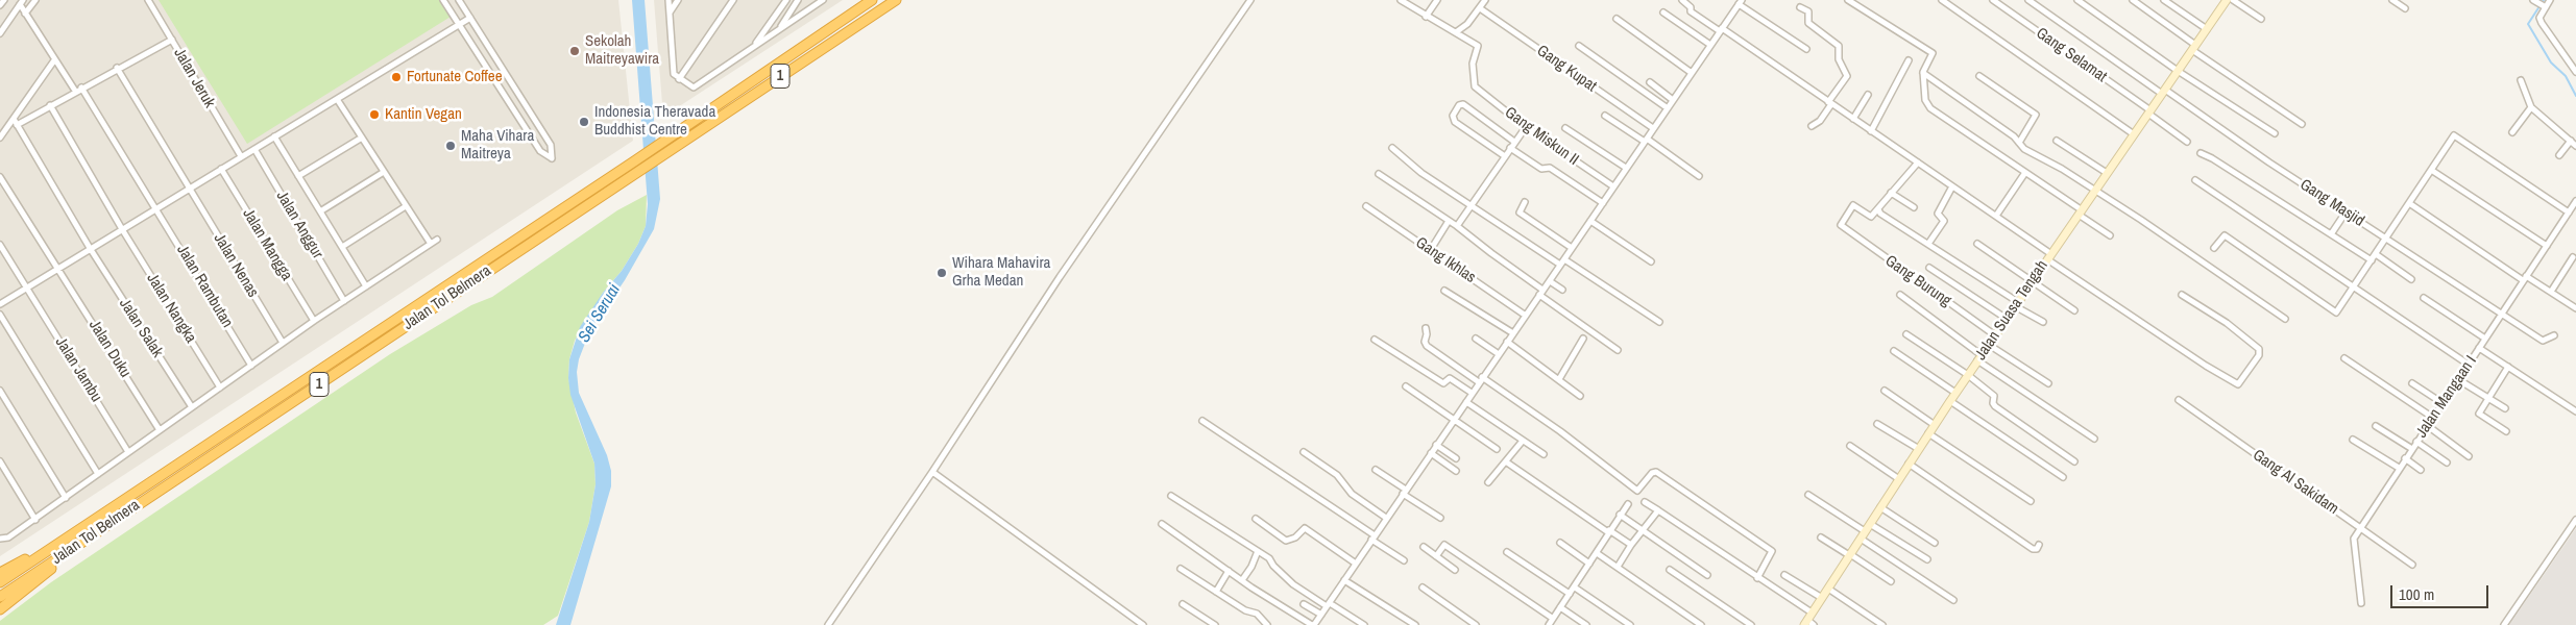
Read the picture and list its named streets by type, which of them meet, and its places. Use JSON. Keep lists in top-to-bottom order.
{
  "streets": {
    "highway": ["1", "Jalan Tol Belmera"],
    "street": [
      "Gang Selamat",
      "Gang Kupat",
      "Jalan Jeruk",
      "Gang Miskun II",
      "Gang Masjid",
      "Jalan Anggur",
      "Jalan Mangga",
      "Gang Ikhlas",
      "Jalan Nenas",
      "Gang Burung",
      "Jalan Rambutan",
      "Jalan Nangka",
      "Jalan Suasa Tengah",
      "Jalan Salak",
      "Jalan Duku",
      "Jalan Jambu",
      "Jalan Mangaan I",
      "Gang Al Sakidam"
    ]
  },
  "crossings": [
    ["Gang Selamat", "Jalan Suasa Tengah"],
    ["Gang Masjid", "Jalan Suasa Tengah"],
    ["Gang Masjid", "Jalan Mangaan I"],
    ["Gang Burung", "Jalan Suasa Tengah"],
    ["Jalan Mangaan I", "Gang Al Sakidam"]
  ],
  "water": ["Sei Seruai"],
  "places": [
    "Sekolah Maitreyawira",
    "Fortunate Coffee",
    "Kantin Vegan",
    "Indonesia Theravada Buddhist Centre",
    "Maha Vihara Maitreya",
    "Wihara Mahavira Grha Medan"
  ],
  "scale_bar": "100 m"
}
